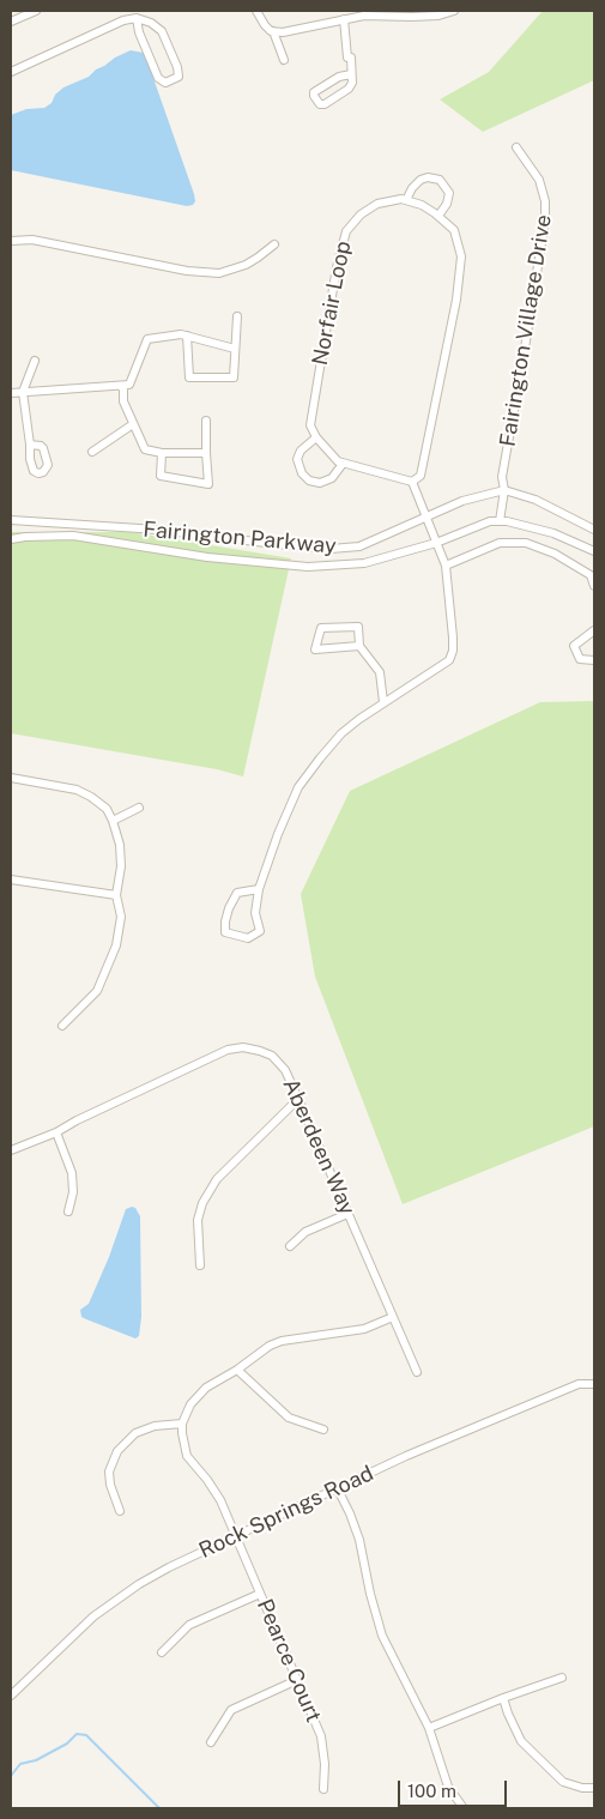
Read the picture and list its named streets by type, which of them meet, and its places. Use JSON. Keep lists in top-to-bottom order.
{
  "streets": {
    "street": [
      "Norfair Loop",
      "Fairington Village Drive",
      "Fairington Parkway",
      "Aberdeen Way",
      "Rock Springs Road",
      "Pearce Court"
    ]
  },
  "crossings": [
    ["Fairington Village Drive", "Fairington Parkway"],
    ["Rock Springs Road", "Pearce Court"]
  ],
  "scale_bar": "100 m"
}
